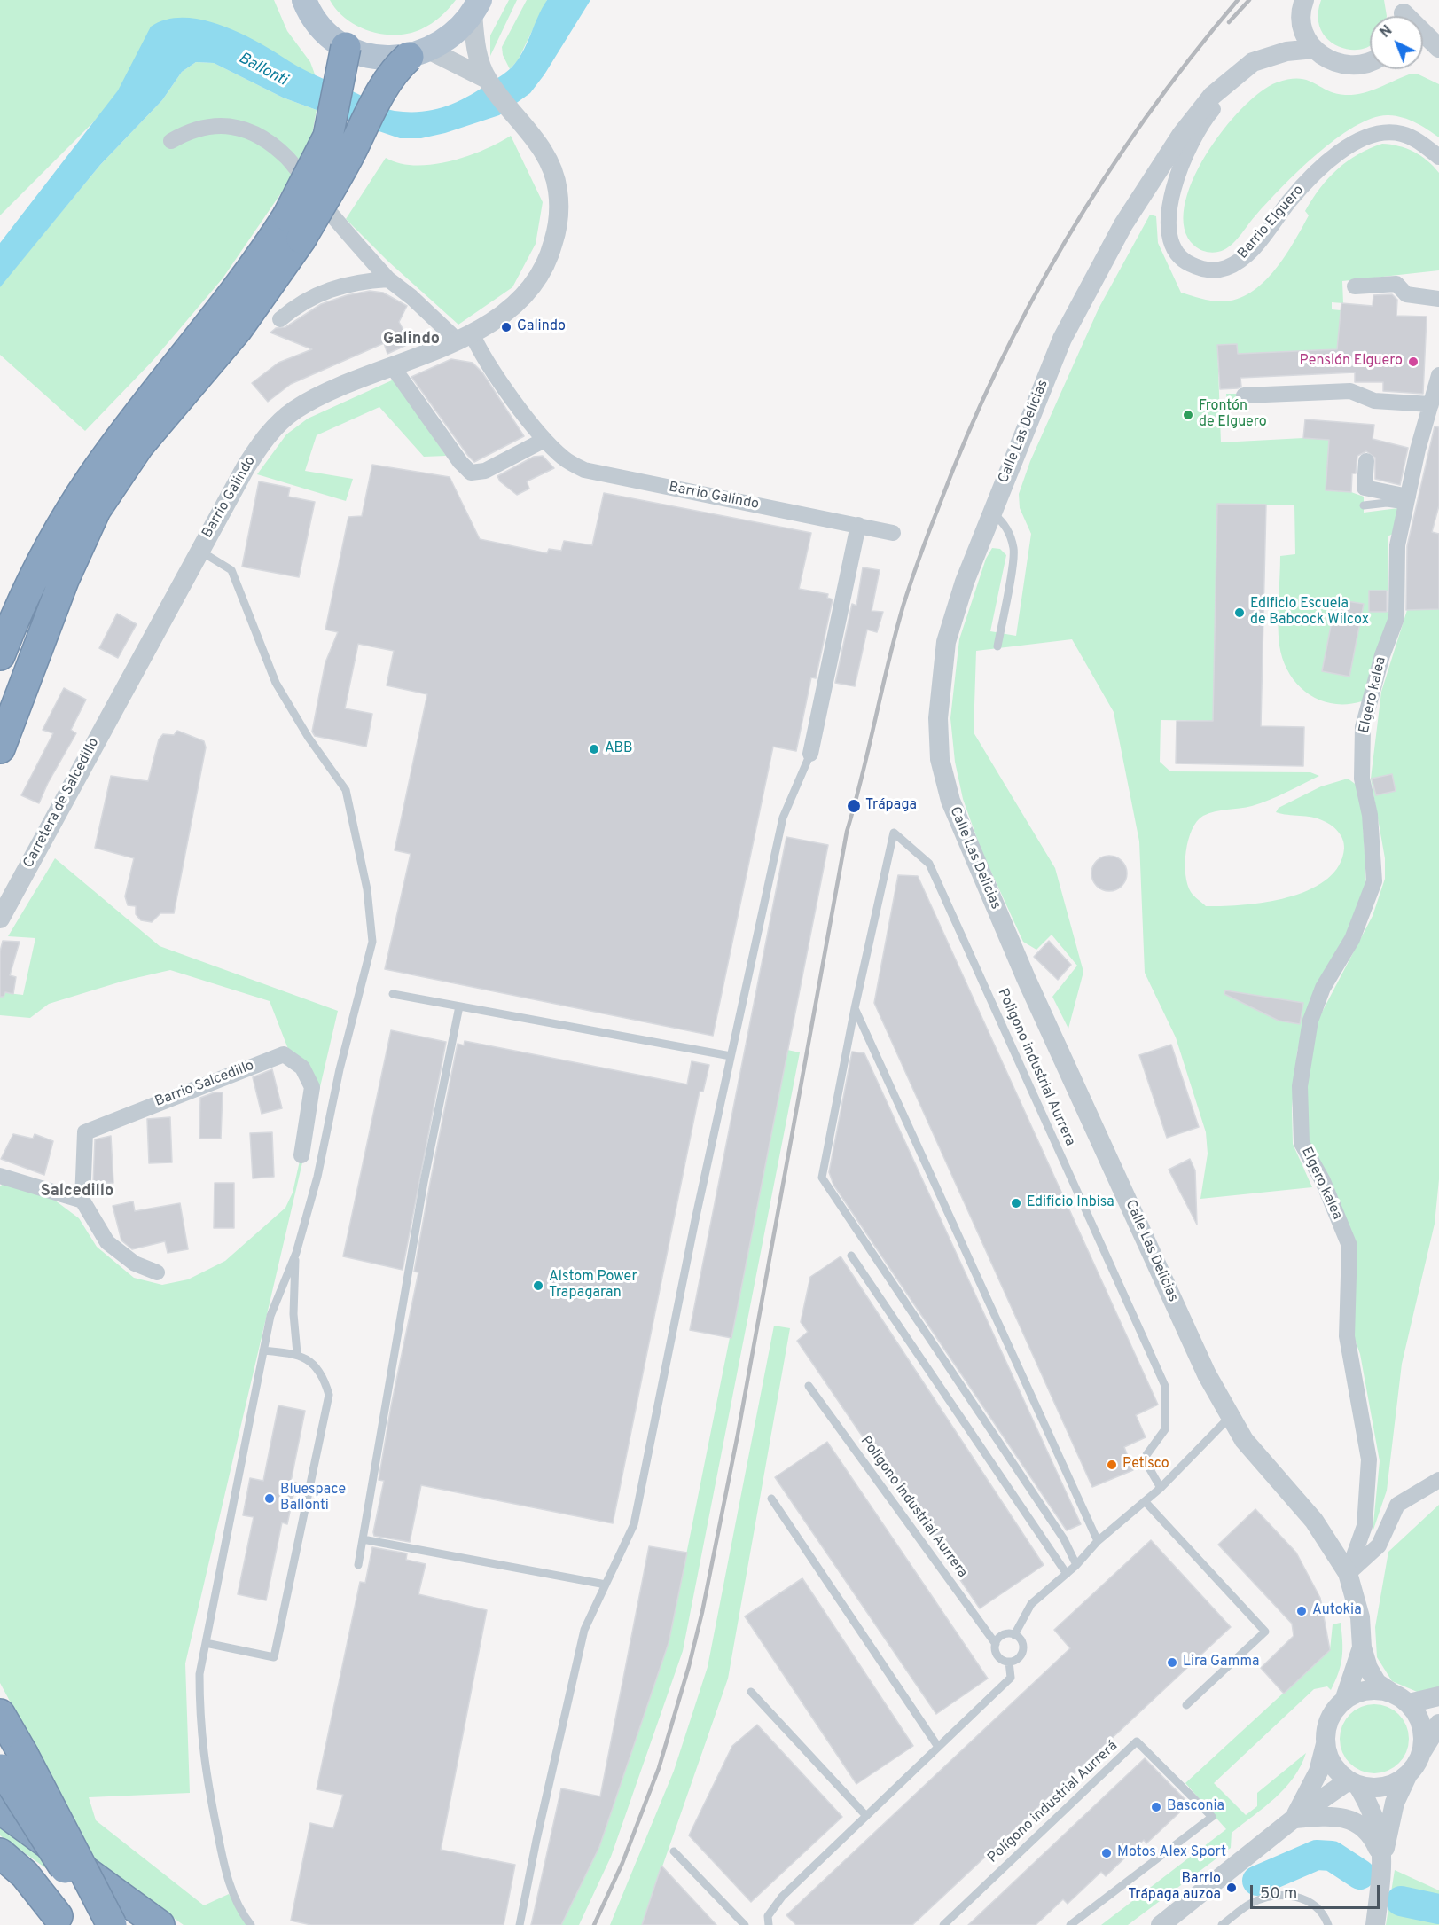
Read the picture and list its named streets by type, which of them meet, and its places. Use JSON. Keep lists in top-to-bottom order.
{
  "streets": {
    "street": [
      "Barrio Elguero",
      "Calle Las Delicias",
      "Barrio Galindo",
      "Elgero kalea",
      "Carretera de Salcedillo",
      "Barrio Salcedillo"
    ],
    "lane": ["Poligono industrial Aurrera", "Polígono industrial Aurrerá"]
  },
  "crossings": [
    ["Barrio Elguero", "Calle Las Delicias"],
    ["Calle Las Delicias", "Elgero kalea"],
    ["Barrio Galindo", "Carretera de Salcedillo"]
  ],
  "districts": ["Galindo", "Salcedillo"],
  "water": ["Ballonti"],
  "places": [
    "Galindo",
    "Pensión Elguero",
    "Frontón de Elguero",
    "Edificio Escuela de Babcock Wilcox",
    "ABB",
    "Trápaga",
    "Edificio Inbisa",
    "Alstom Power Trapagaran",
    "Petisco",
    "Bluespace Ballonti",
    "Autokia",
    "Lira Gamma",
    "Basconia",
    "Motos Alex Sport",
    "Barrio Trápaga auzoa"
  ],
  "scale_bar": "50 m",
  "north": "top left"
}
